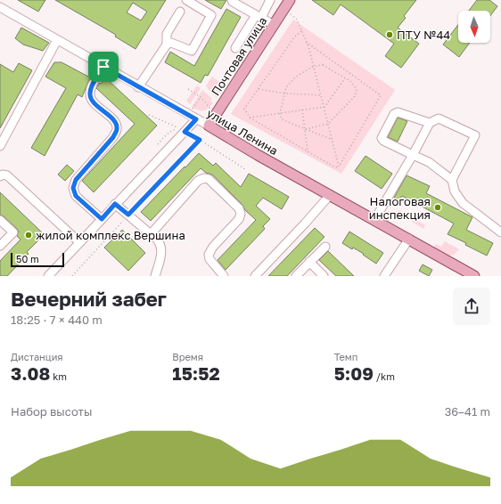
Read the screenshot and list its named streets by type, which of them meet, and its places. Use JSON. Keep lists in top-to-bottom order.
{
  "streets": {
    "main road": ["Почтовая улица", "улица Ленина"]
  },
  "crossings": [
    ["Почтовая улица", "улица Ленина"]
  ],
  "places": ["ПТУ №44", "Налоговая инспекция", "жилой комплекс Вершина"],
  "scale_bar": "50 m",
  "north": "bottom",
  "page": {
    "scale": "50 m",
    "heading": ["Вечерний забег", "18:25 · 7 × 440 m"],
    "stats": [
      ["Дистанция", "3.08 km"],
      ["Время", "15:52"],
      ["Темп", "5:09 /km"]
    ],
    "chart": ["Набор высоты", "36–41 m"]
  }
}
